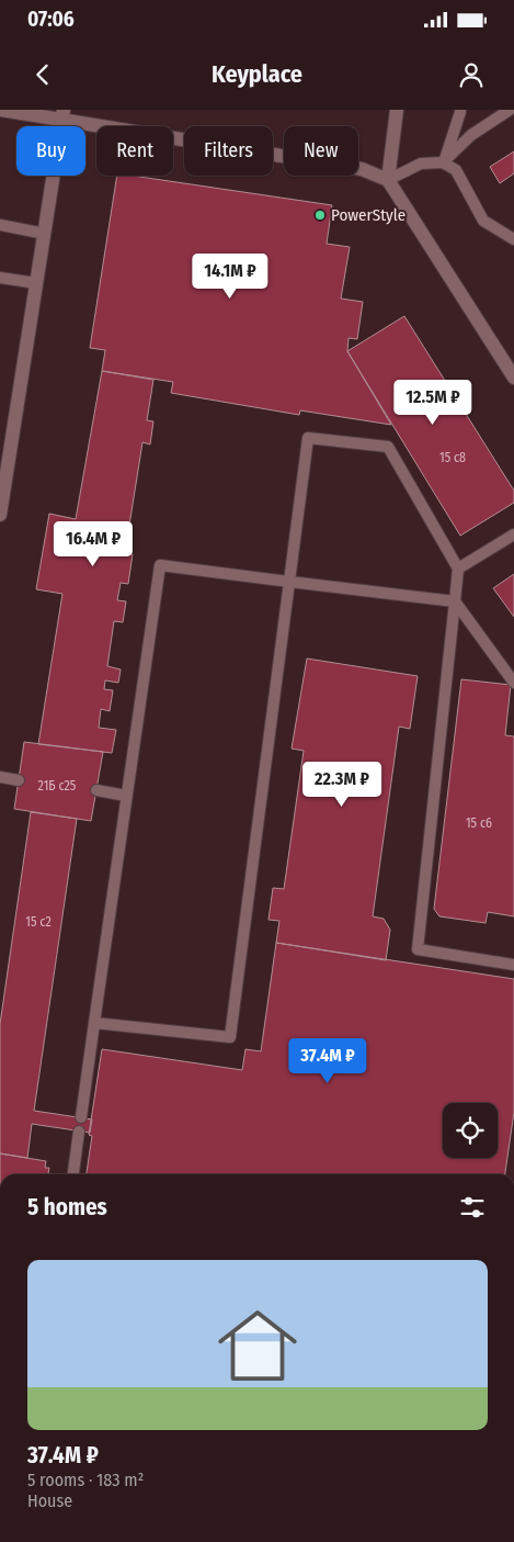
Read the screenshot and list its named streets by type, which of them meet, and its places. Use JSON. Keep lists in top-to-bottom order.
{
  "places": ["PowerStyle"],
  "house_numbers": [
    "15 с8",
    "21Б с25",
    "15 с6",
    "15 с2"
  ],
  "page": {
    "status": "07:06",
    "header": "Keyplace",
    "chip": [
      "Buy",
      "Rent",
      "Filters",
      "New"
    ],
    "price": [
      "14.1M ₽",
      "12.5M ₽",
      "16.4M ₽",
      "22.3M ₽",
      "37.4M ₽"
    ],
    "heading": "5 homes",
    "list": [
      {
        "name": "37.4M ₽",
        "note": "5 rooms · 183 m² · House"
      }
    ]
  }
}
